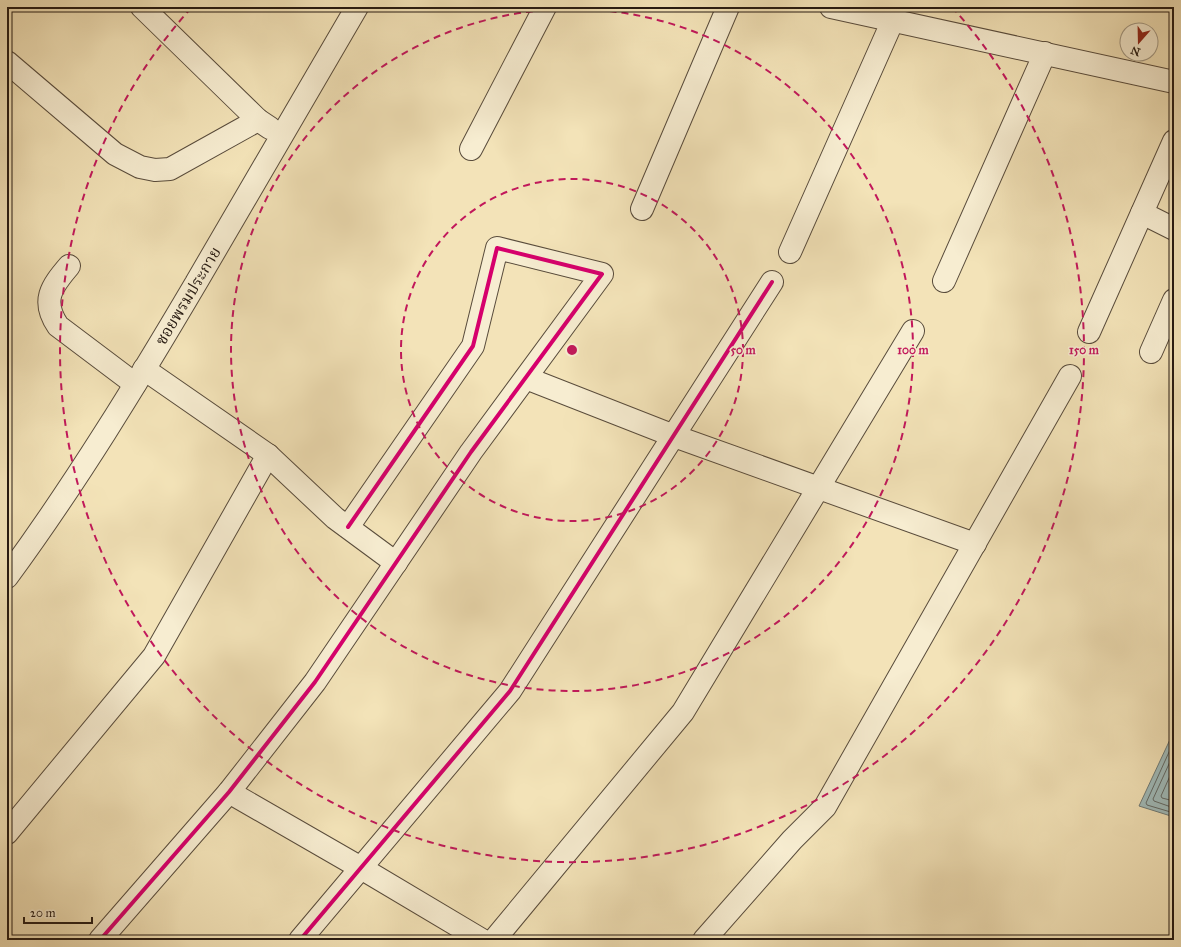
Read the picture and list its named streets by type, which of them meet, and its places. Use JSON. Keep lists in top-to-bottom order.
{
  "streets": {
    "street": ["ซอยพรมประกาย"]
  },
  "scale_bar": "20 m",
  "north": "bottom",
  "rings": ["50 m", "100 m", "150 m"]
}
